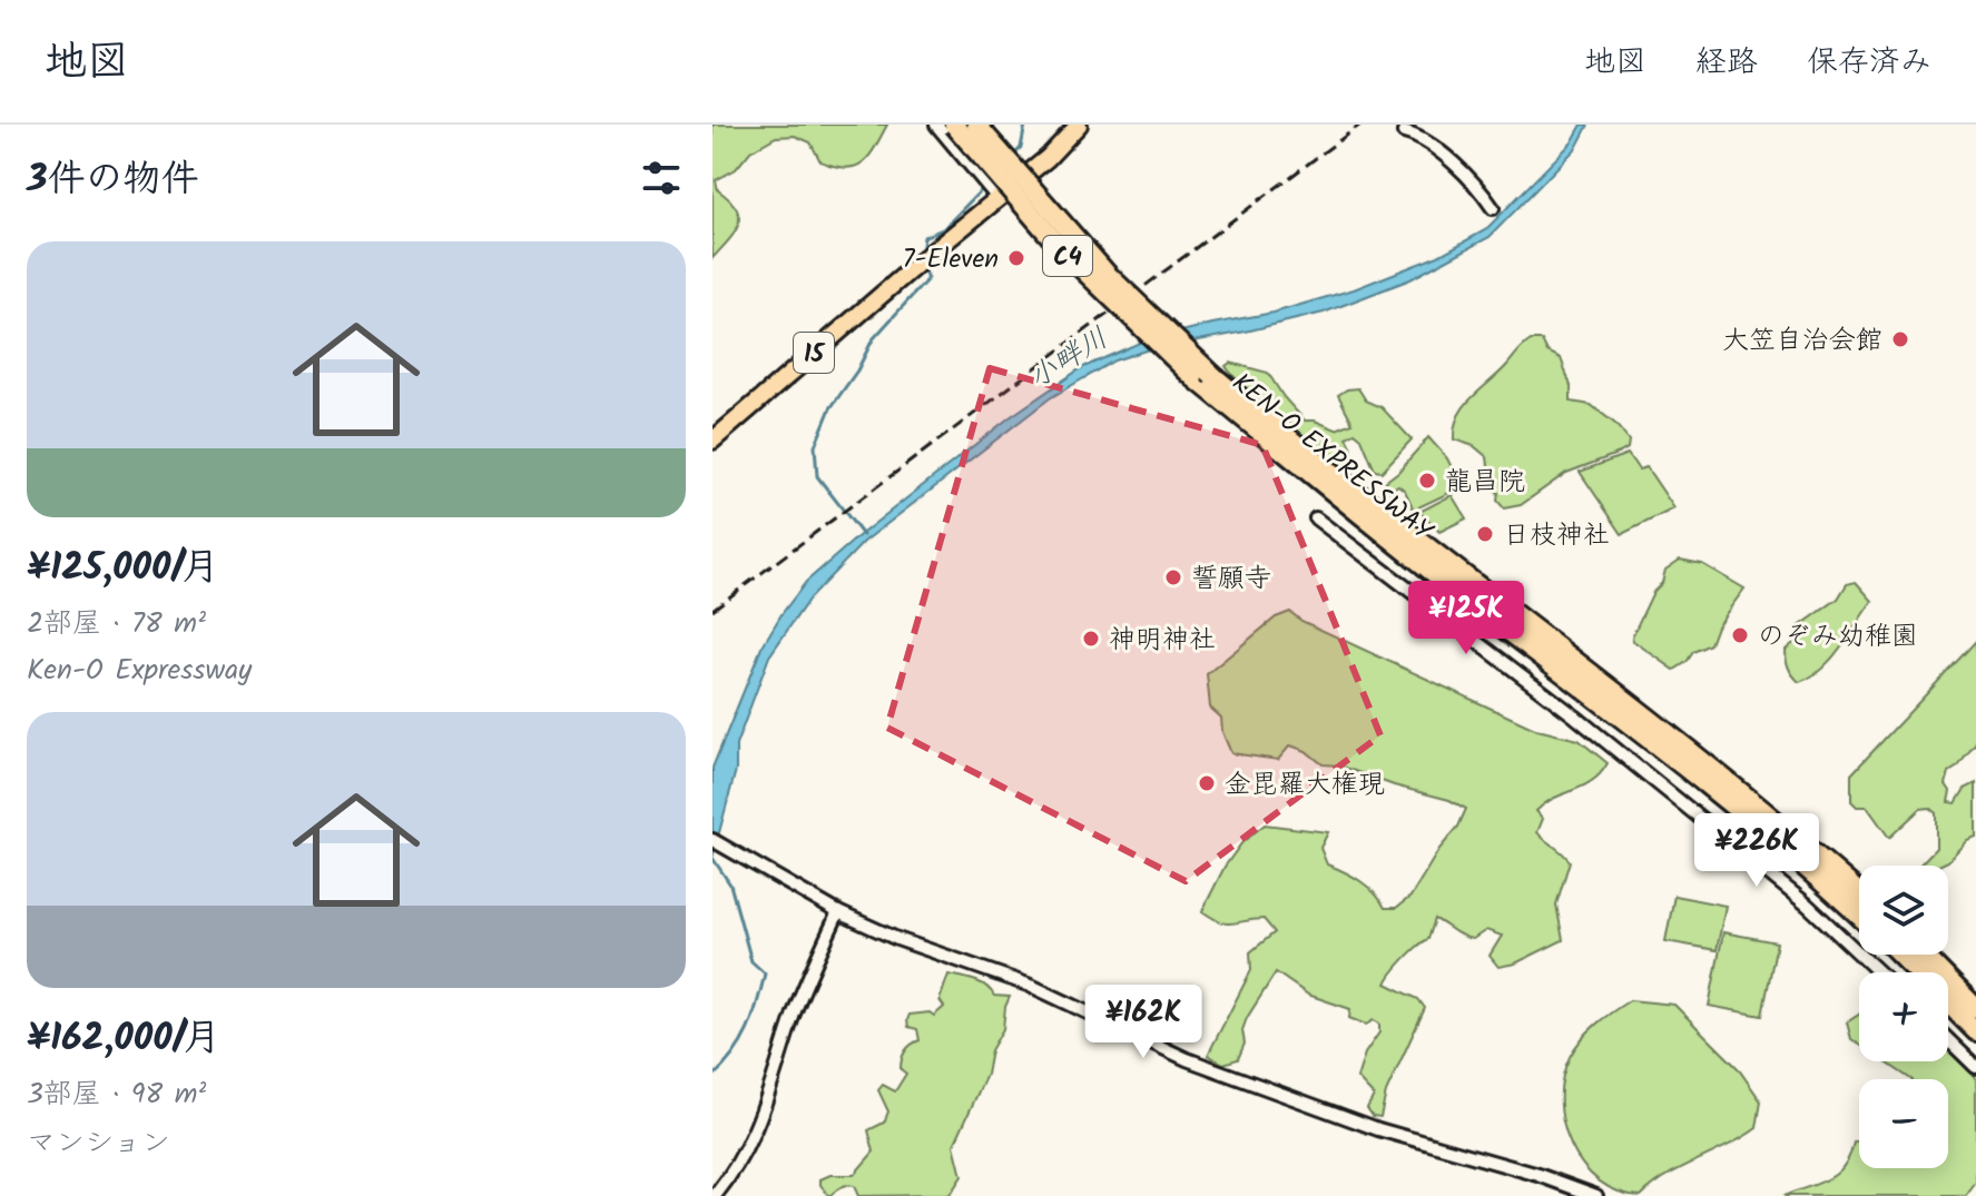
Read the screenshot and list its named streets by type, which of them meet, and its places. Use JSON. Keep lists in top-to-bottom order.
{
  "streets": {
    "highway": ["C4", "KEN-O EXPRESSWAY"],
    "main road": ["15"]
  },
  "water": ["小畔川"],
  "places": [
    "7-Eleven",
    "大笠自治会館",
    "龍昌院",
    "日枝神社",
    "誓願寺",
    "のぞみ幼稚園",
    "神明神社",
    "金毘羅大権現"
  ],
  "page": {
    "header": "地図",
    "nav": ["地図", "経路", "保存済み"],
    "heading": "3件の物件",
    "list": [
      {
        "name": "¥125,000/月",
        "note": "2部屋 · 78 m² · Ken-O Expressway"
      },
      {
        "name": "¥162,000/月",
        "note": "3部屋 · 98 m² · マンション"
      }
    ],
    "price": ["¥125K", "¥226K", "¥162K"],
    "map_buttons": ["+", "−"]
  }
}
